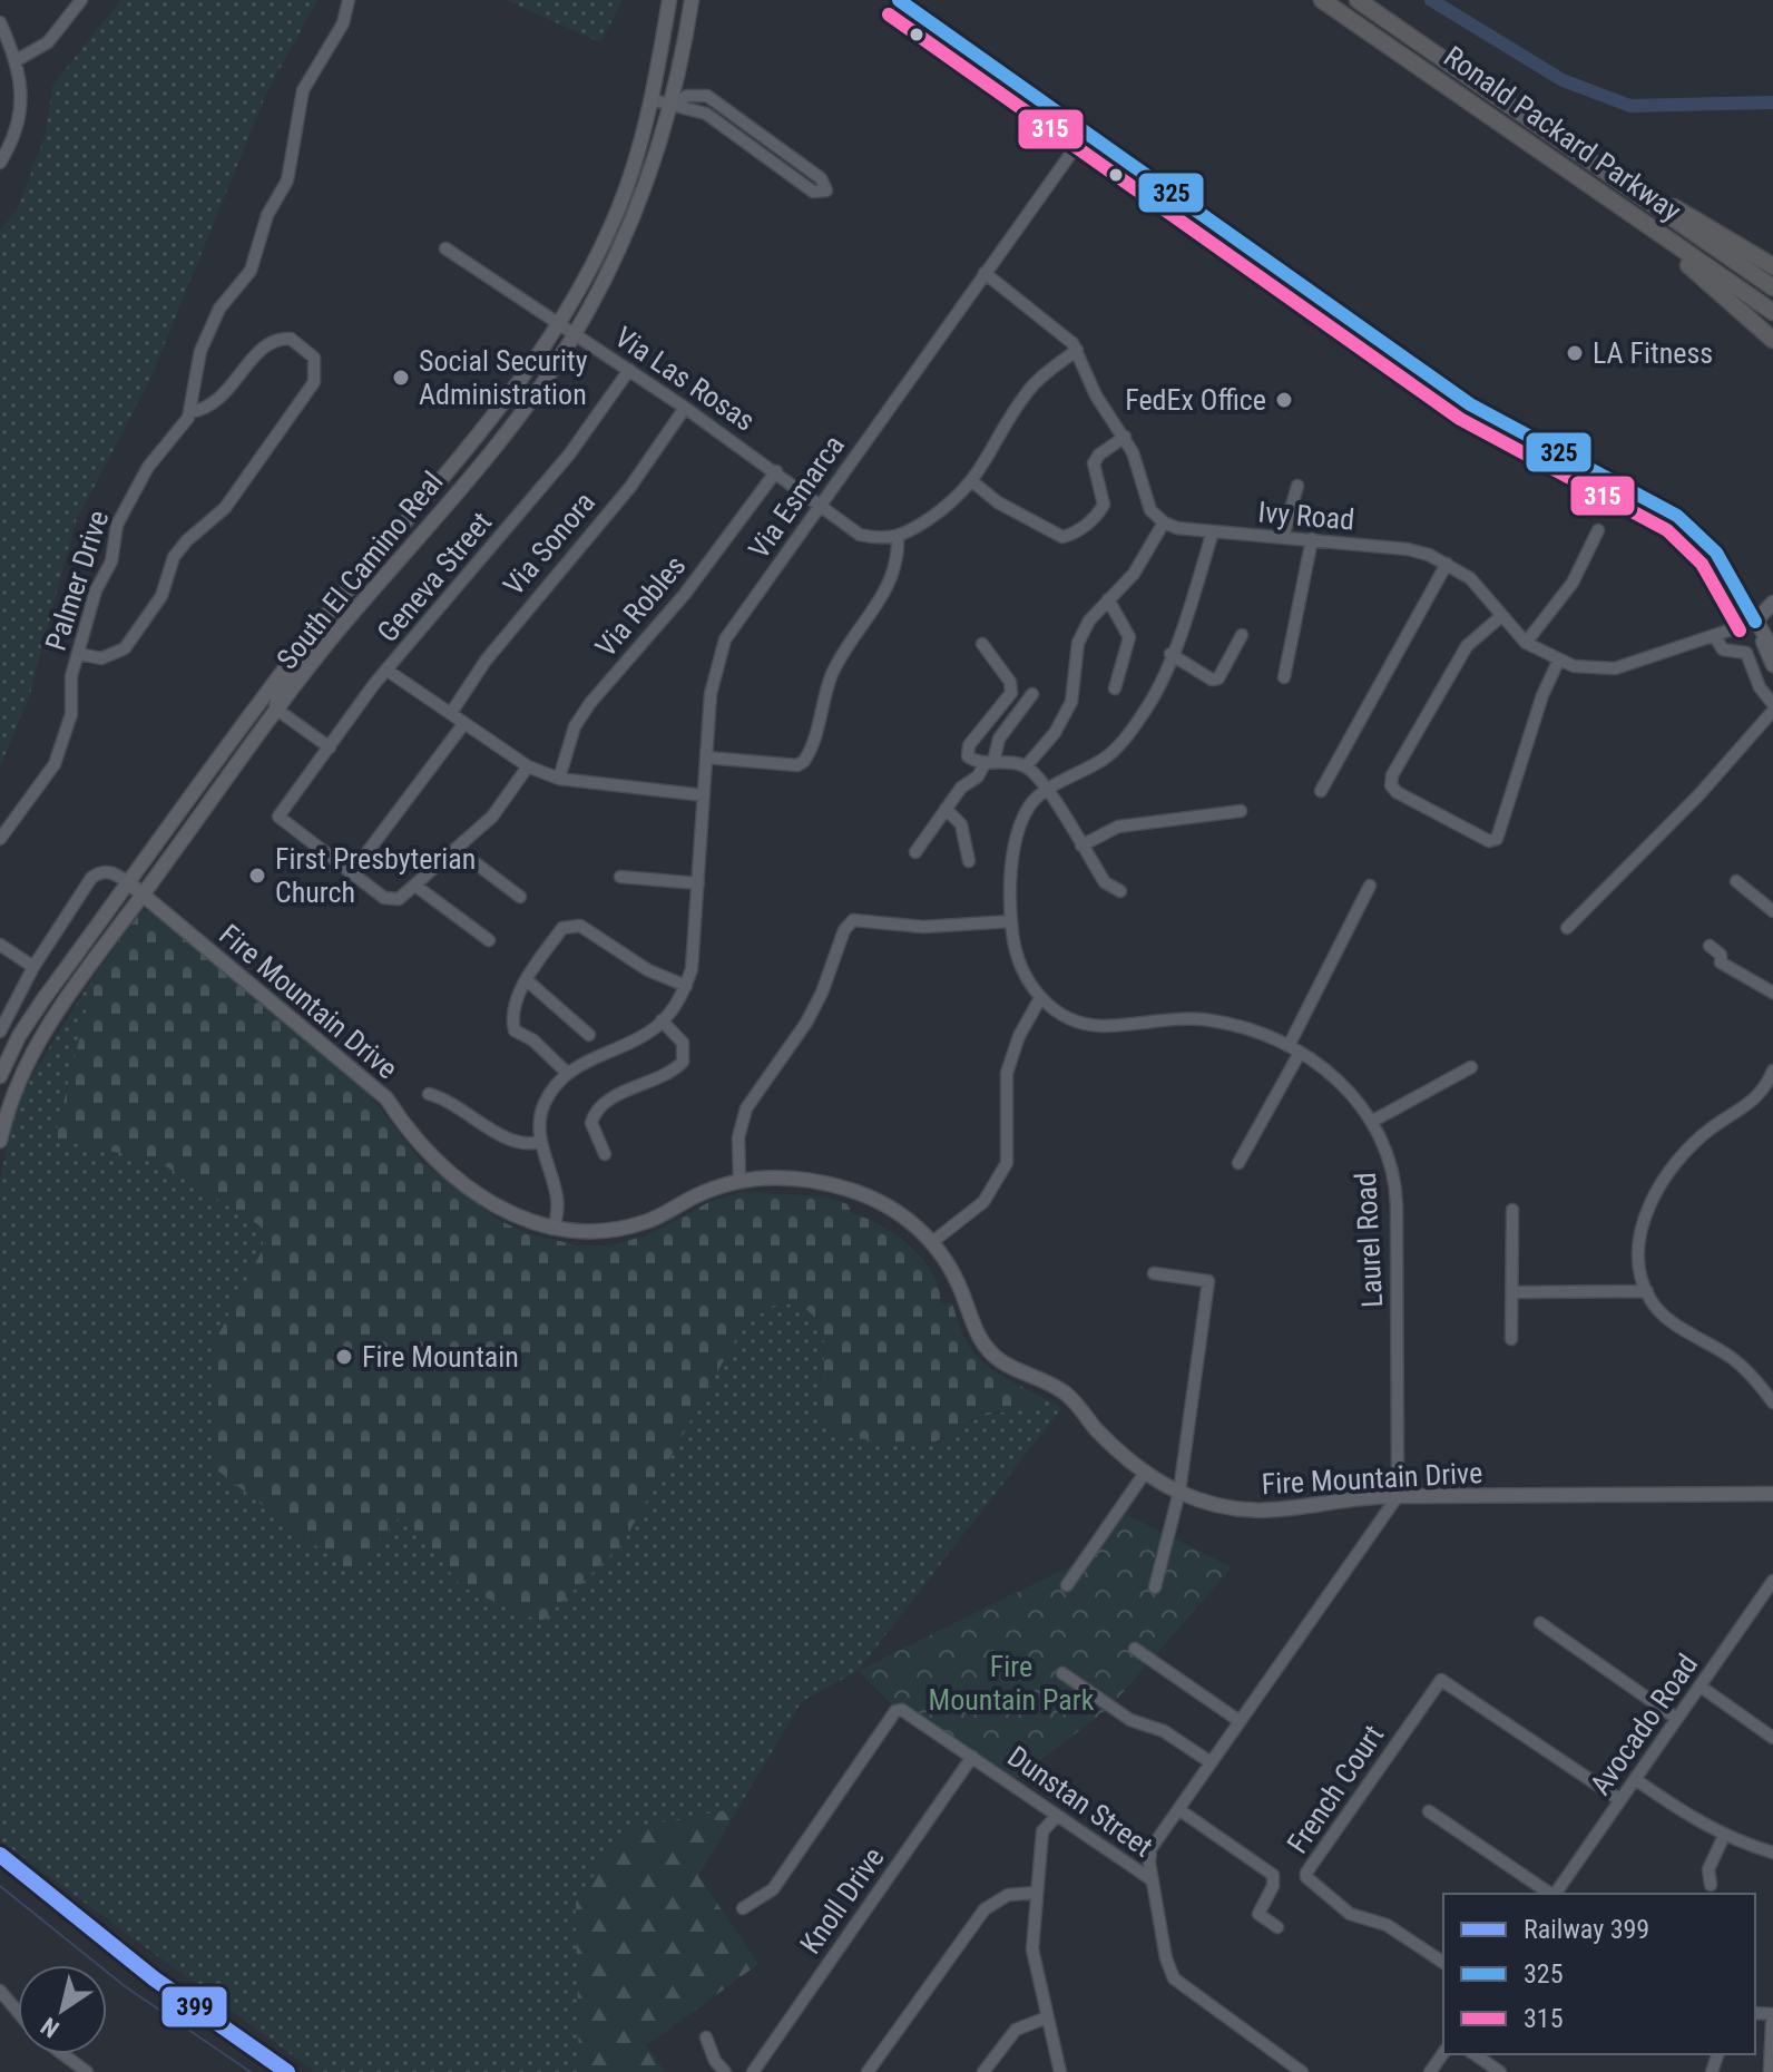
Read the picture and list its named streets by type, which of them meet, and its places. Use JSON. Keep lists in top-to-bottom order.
{
  "streets": {
    "highway": ["Ronald Packard Parkway"],
    "main road": ["South El Camino Real", "Fire Mountain Drive"],
    "street": [
      "Via Las Rosas",
      "Via Esmarca",
      "Ivy Road",
      "Via Sonora",
      "Geneva Street",
      "Palmer Drive",
      "Via Robles",
      "Laurel Road",
      "Avocado Road",
      "French Court",
      "Dunstan Street",
      "Knoll Drive"
    ]
  },
  "crossings": [
    ["Via Las Rosas", "Via Esmarca"],
    ["Via Las Rosas", "Via Sonora"],
    ["Via Las Rosas", "South El Camino Real"],
    ["Via Las Rosas", "Geneva Street"],
    ["Via Las Rosas", "Via Robles"],
    ["South El Camino Real", "Fire Mountain Drive"],
    ["Fire Mountain Drive", "Laurel Road"],
    ["Avocado Road", "French Court"],
    ["Dunstan Street", "Knoll Drive"]
  ],
  "parks": ["Fire Mountain Park"],
  "places": [
    "LA Fitness",
    "Social Security Administration",
    "FedEx Office",
    "First Presbyterian Church",
    "Fire Mountain"
  ],
  "lines": ["transit line 325", "transit line 315", "rail line 399"],
  "legend": ["Railway 399", "325", "315"],
  "north": "bottom left"
}
